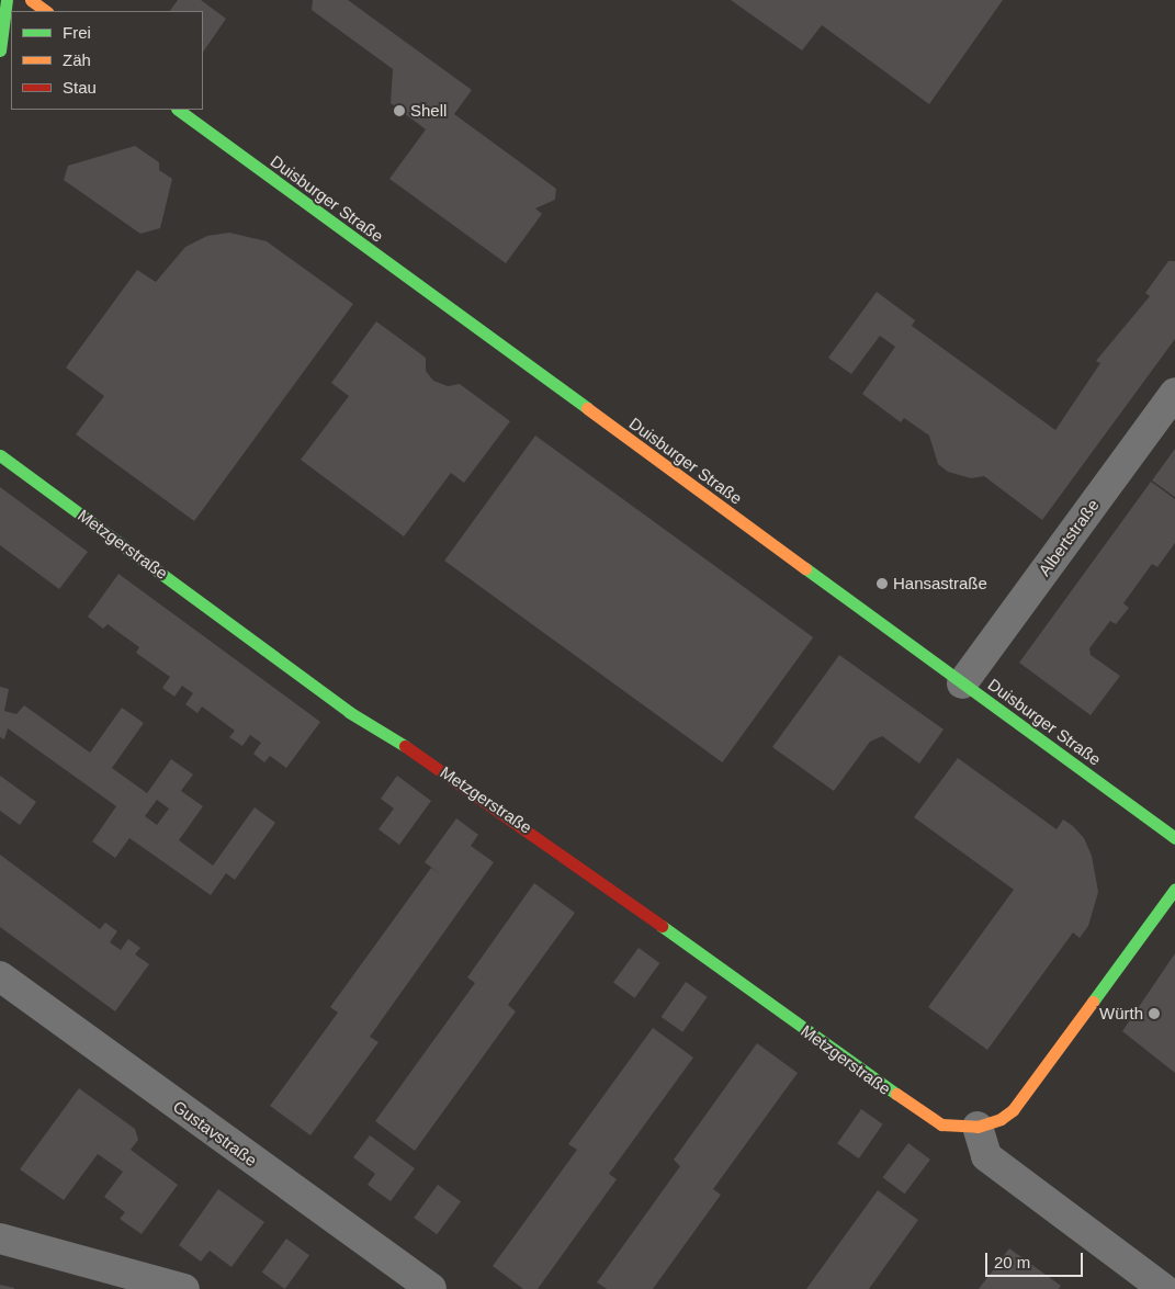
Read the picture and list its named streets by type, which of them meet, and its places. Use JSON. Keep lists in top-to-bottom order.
{
  "streets": {
    "street": [
      "Duisburger Straße",
      "Albertstraße",
      "Metzgerstraße",
      "Gustavstraße"
    ]
  },
  "crossings": [
    ["Duisburger Straße", "Albertstraße"]
  ],
  "places": ["Shell", "Hansastraße", "Würth"],
  "legend": ["Frei", "Zäh", "Stau"],
  "scale_bar": "20 m"
}
